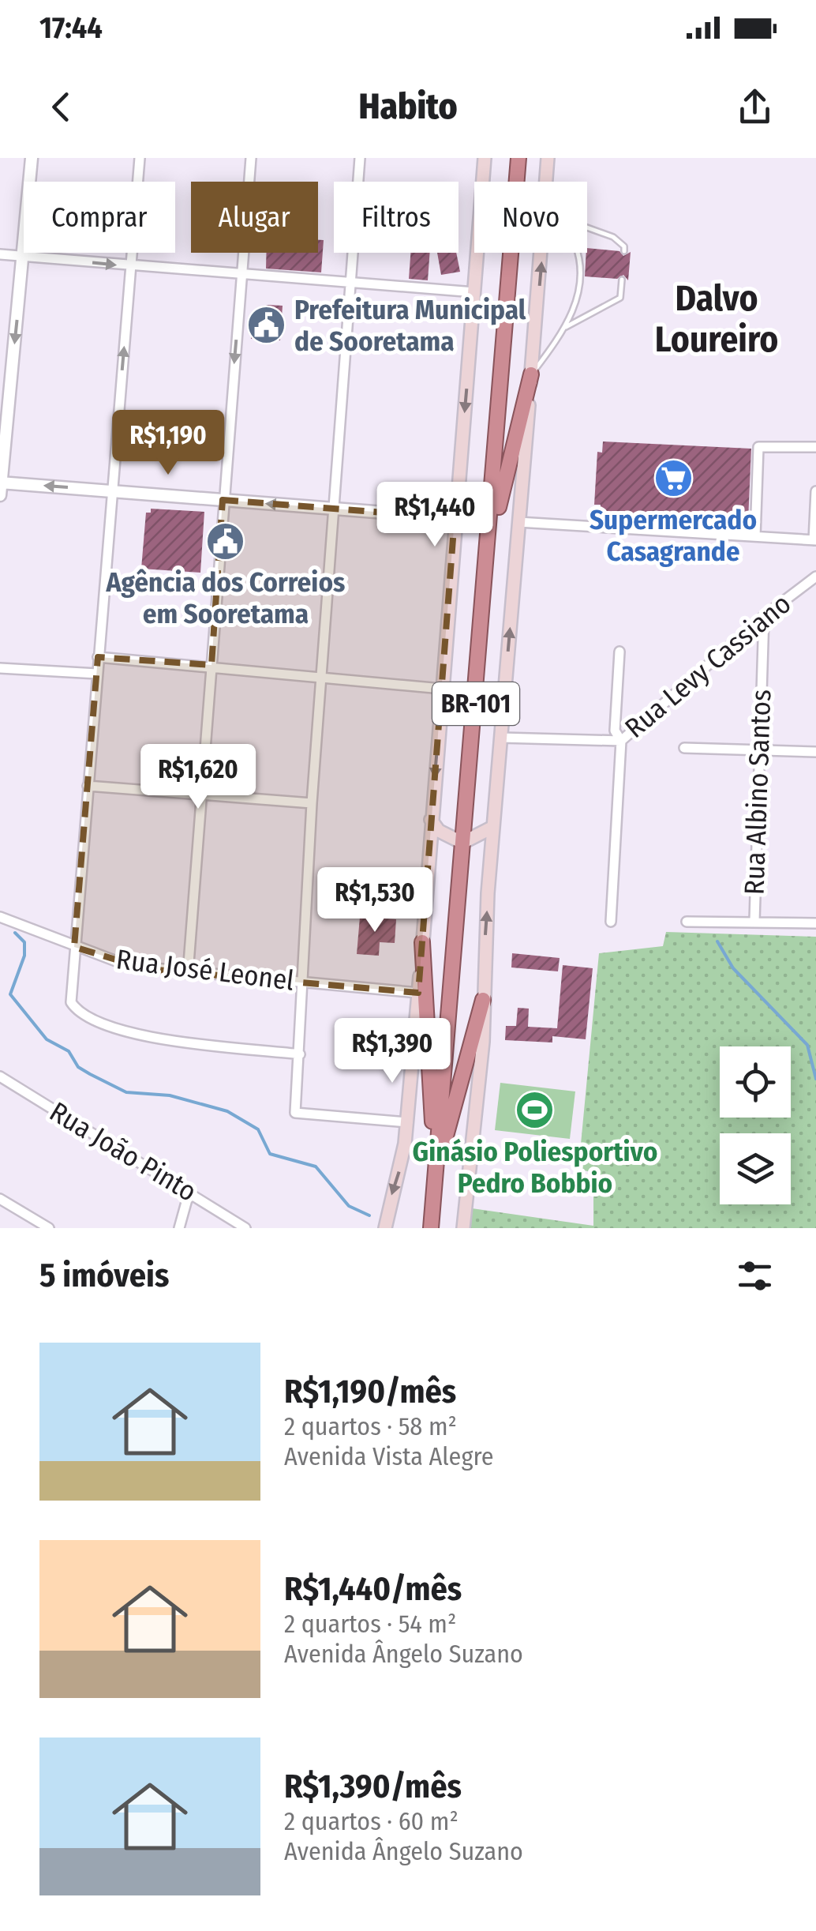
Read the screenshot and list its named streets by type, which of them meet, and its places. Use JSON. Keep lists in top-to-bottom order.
{
  "streets": {
    "highway": ["BR-101"],
    "street": [
      "Rua Levy Cassiano",
      "Rua Albino Santos",
      "Rua José Leonel",
      "Rua João Pinto"
    ]
  },
  "crossings": [
    ["Rua Levy Cassiano", "Rua Albino Santos"]
  ],
  "districts": ["Dalvo Loureiro"],
  "places": {
    "public building": ["Prefeitura Municipal de Sooretama", "Agência dos Correios em Sooretama"],
    "supermarket": ["Supermercado Casagrande"],
    "sports": ["Ginásio Poliesportivo Pedro Bobbio"]
  },
  "page": {
    "status": "17:44",
    "header": "Habito",
    "chip": [
      "Comprar",
      "Alugar",
      "Filtros",
      "Novo"
    ],
    "price": [
      "R$1,190",
      "R$1,440",
      "R$1,620",
      "R$1,530",
      "R$1,390"
    ],
    "heading": "5 imóveis",
    "list": [
      {
        "name": "R$1,190/mês",
        "note": "2 quartos · 58 m² · Avenida Vista Alegre"
      },
      {
        "name": "R$1,440/mês",
        "note": "2 quartos · 54 m² · Avenida Ângelo Suzano"
      },
      {
        "name": "R$1,390/mês",
        "note": "2 quartos · 60 m² · Avenida Ângelo Suzano"
      }
    ]
  }
}
